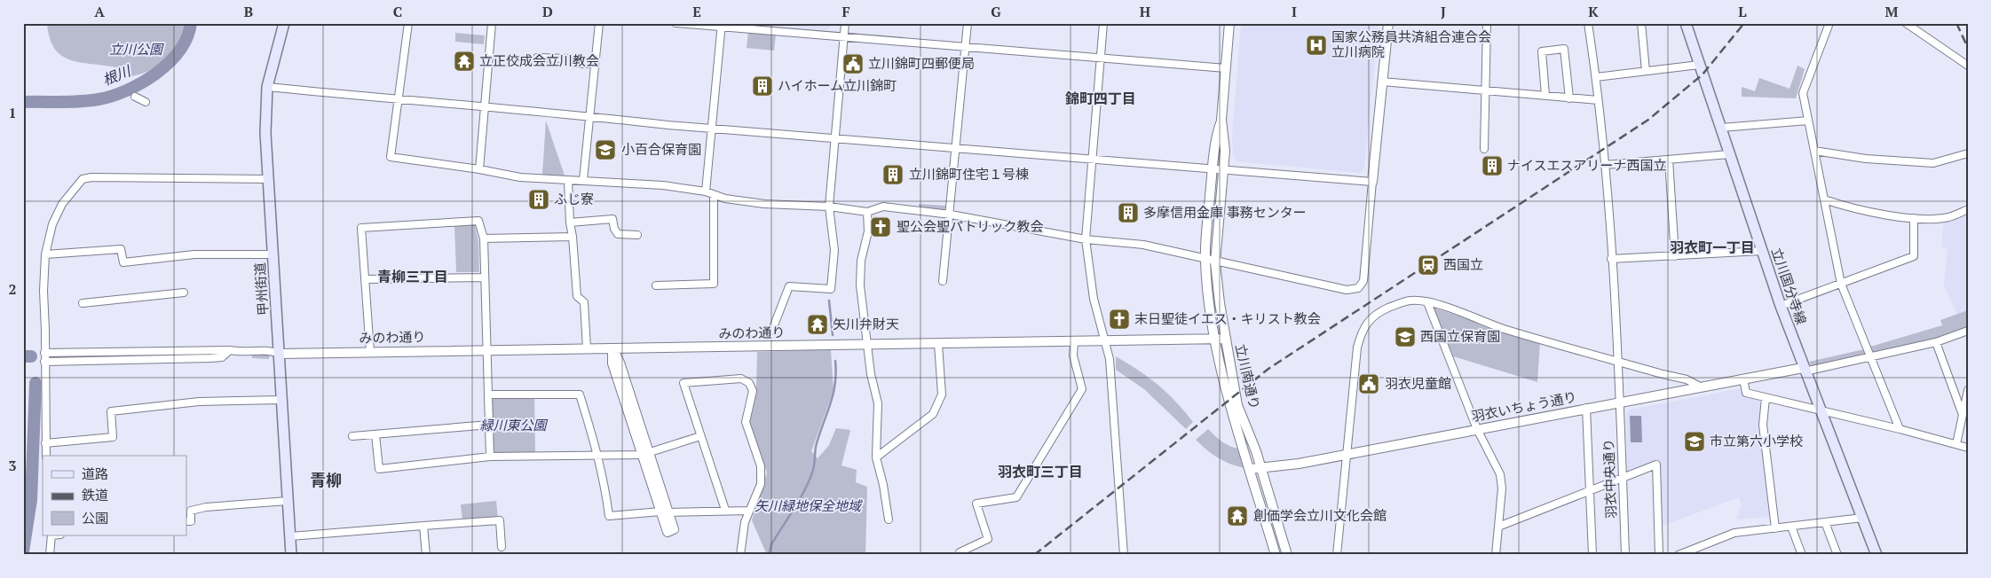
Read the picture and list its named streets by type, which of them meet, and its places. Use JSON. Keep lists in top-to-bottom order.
{
  "streets": {
    "main road": ["立川国分寺線", "甲州街道"],
    "street": [
      "みのわ通り",
      "立川南通り",
      "羽衣いちょう通り",
      "羽衣中央通り"
    ]
  },
  "crossings": [
    ["立川国分寺線", "羽衣いちょう通り"],
    ["甲州街道", "みのわ通り"],
    ["みのわ通り", "立川南通り"],
    ["立川南通り", "羽衣いちょう通り"],
    ["羽衣いちょう通り", "羽衣中央通り"]
  ],
  "districts": [
    "錦町四丁目",
    "羽衣町一丁目",
    "青柳三丁目",
    "羽衣町三丁目",
    "青柳"
  ],
  "water": ["根川"],
  "parks": ["立川公園", "緑川東公園", "矢川緑地保全地域"],
  "places": {
    "hospital": ["国家公務員共済組合連合会 立川病院"],
    "temple": ["立正佼成会立川教会", "矢川弁財天", "創価学会立川文化会館"],
    "public building": ["立川錦町四郵便局", "羽衣児童館"],
    "building": [
      "ハイホーム立川錦町",
      "ナイスエスアリーナ西国立",
      "立川錦町住宅１号棟",
      "ふじ寮",
      "多摩信用金庫 事務センター"
    ],
    "school or university": ["小百合保育園", "西国立保育園", "市立第六小学校"],
    "church": ["聖公会聖パトリック教会", "末日聖徒イエス・キリスト教会"],
    "station": ["西国立"]
  },
  "legend": ["道路", "鉄道", "公園"],
  "grid": {
    "columns": [
      "A",
      "B",
      "C",
      "D",
      "E",
      "F",
      "G",
      "H",
      "I",
      "J",
      "K",
      "L",
      "M"
    ],
    "rows": ["1", "2", "3"]
  }
}
